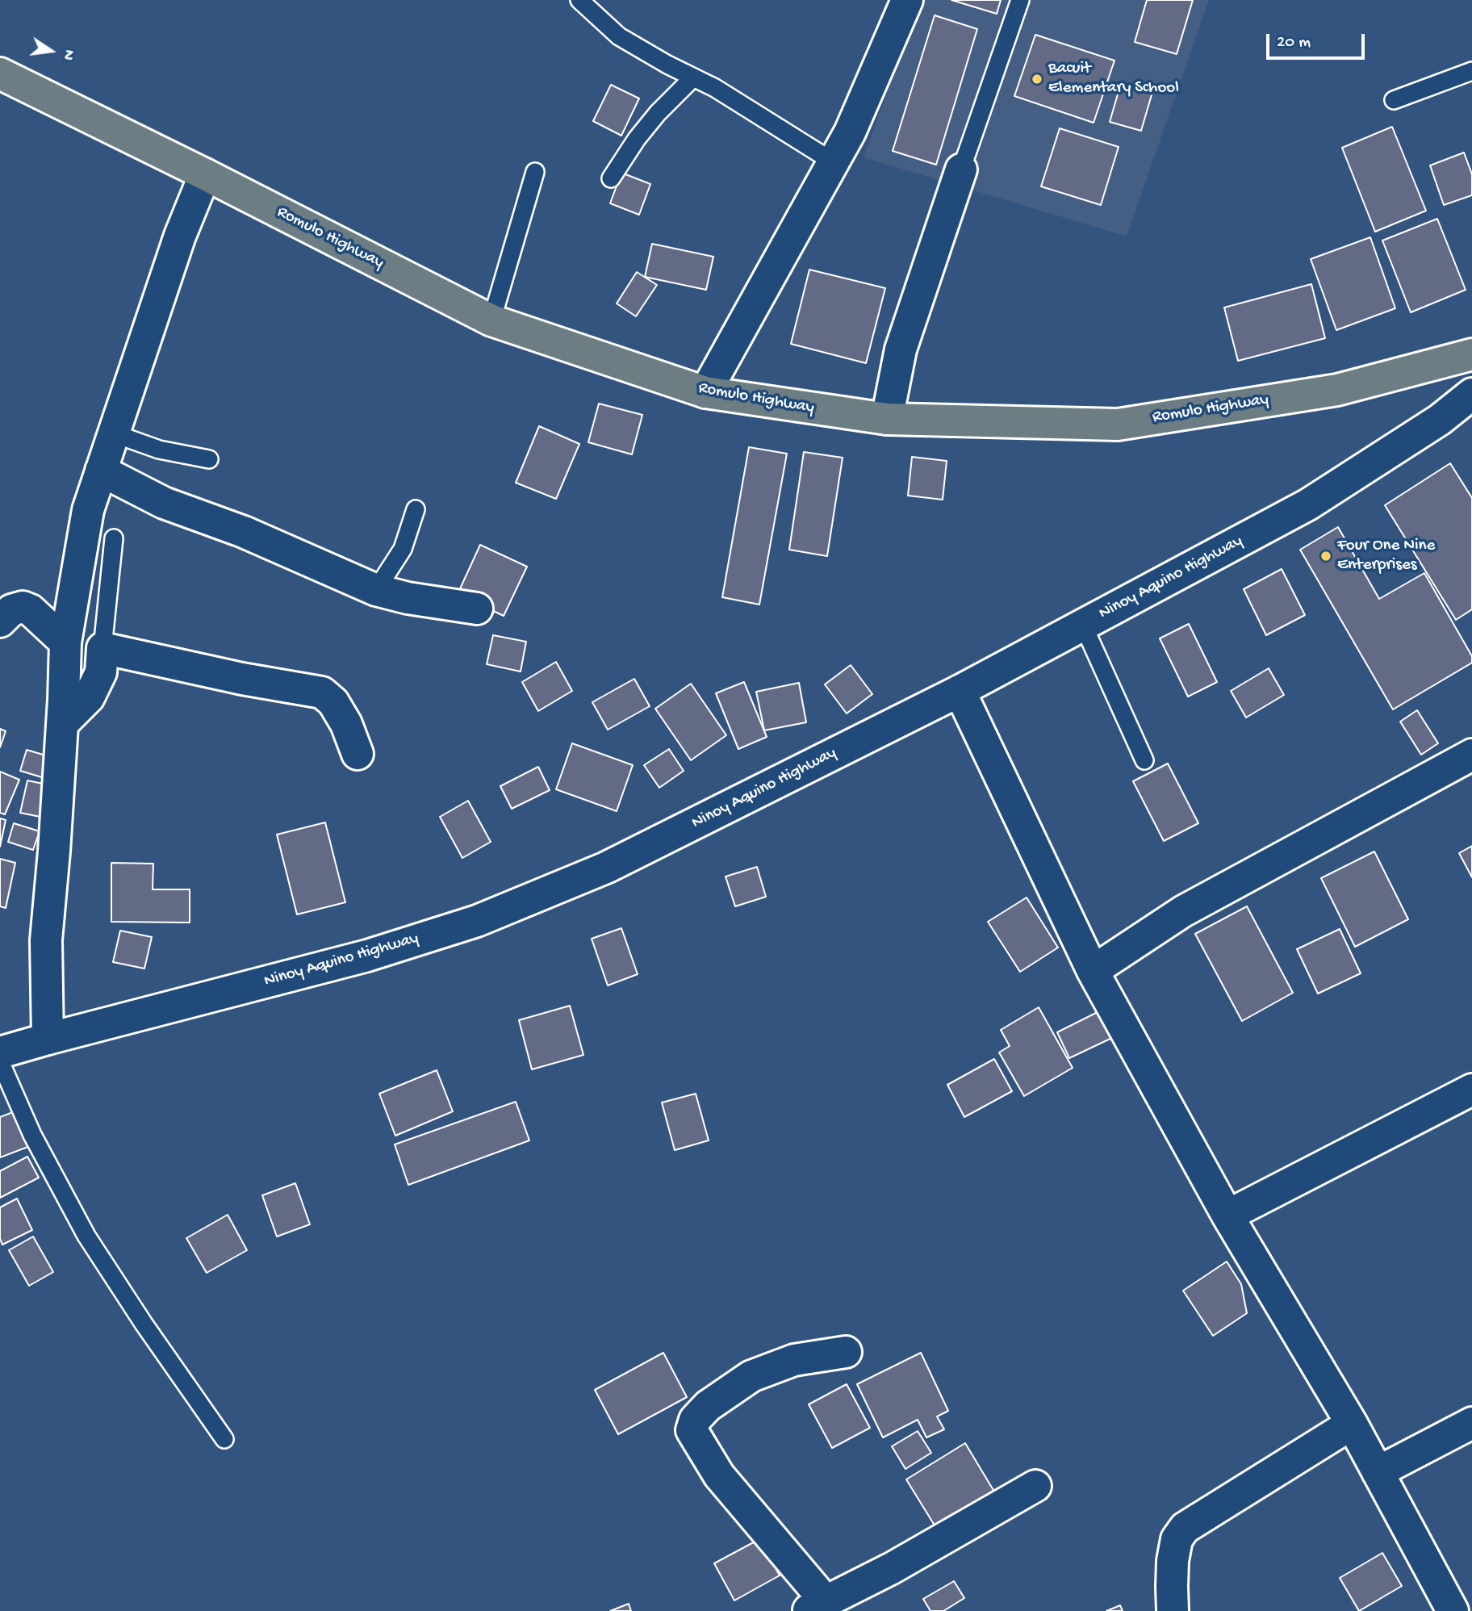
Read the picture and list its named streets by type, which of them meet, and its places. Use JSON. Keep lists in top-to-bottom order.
{
  "streets": {
    "highway": ["Romulo Highway"],
    "street": ["Ninoy Aquino Highway"]
  },
  "places": ["Bacuit Elementary School", "Four One Nine Enterprises"],
  "scale_bar": "20 m",
  "north": "right"
}
